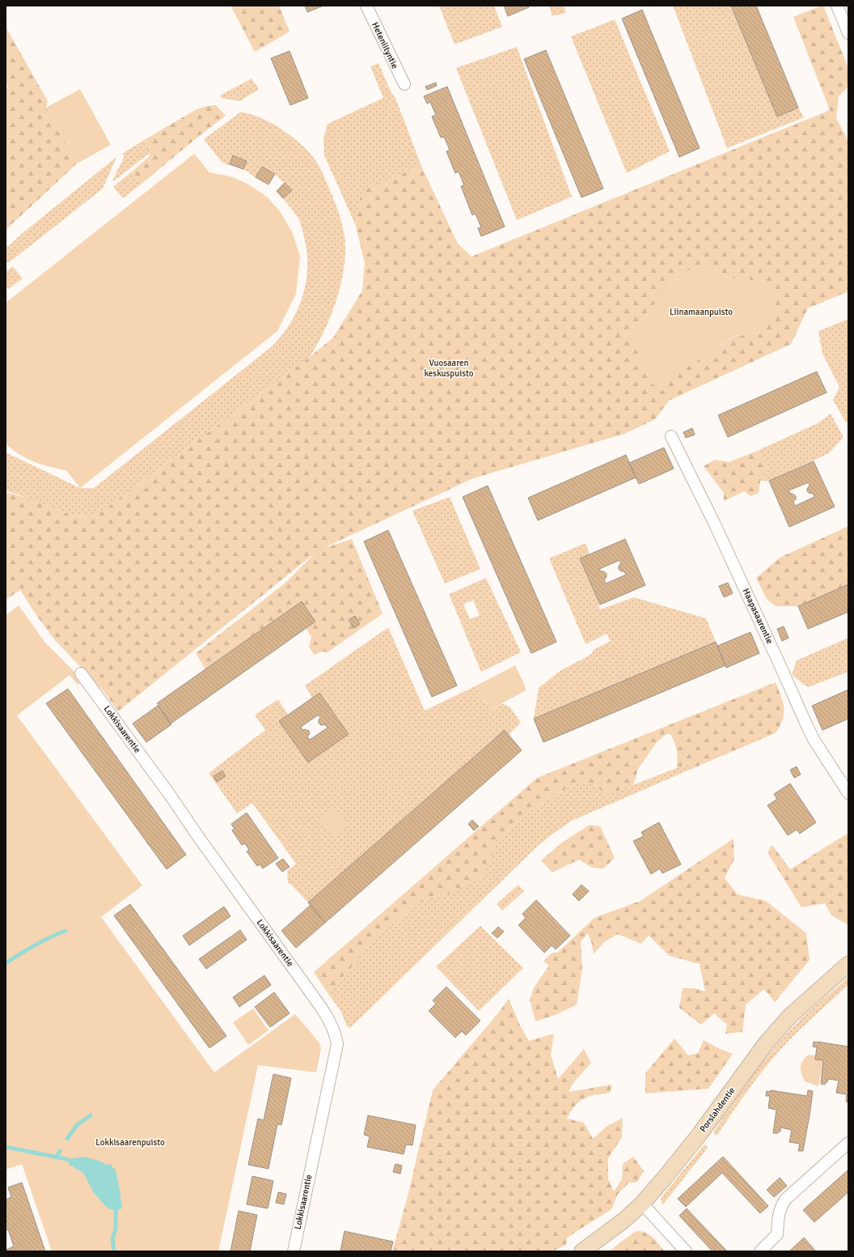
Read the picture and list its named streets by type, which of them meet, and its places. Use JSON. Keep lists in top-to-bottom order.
{
  "streets": {
    "street": [
      "Heteniityntie",
      "Haapasaarentie",
      "Lokkisaarentie",
      "Porslahdentie"
    ]
  },
  "parks": ["Liinamaanpuisto", "Vuosaaren keskuspuisto", "Lokkisaarenpuisto"]
}
